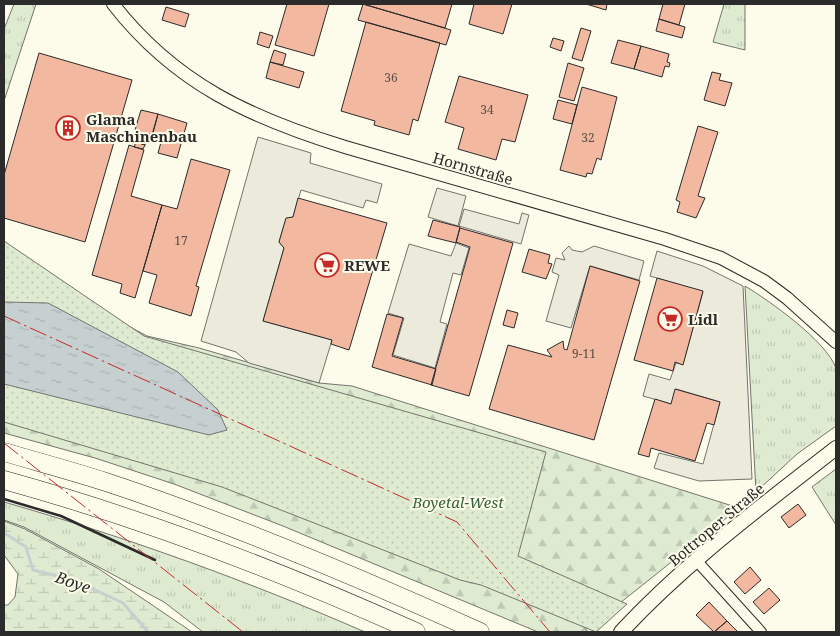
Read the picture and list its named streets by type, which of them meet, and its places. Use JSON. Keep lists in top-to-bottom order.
{
  "streets": {
    "main road": ["Bottroper Straße"],
    "street": ["Hornstraße"]
  },
  "water": ["Boye"],
  "parks": ["Boyetal-West"],
  "places": {
    "building": ["Glama Maschinenbau"],
    "supermarket": ["REWE", "Lidl"]
  },
  "house_numbers": [
    "36",
    "34",
    "32",
    "17",
    "9-11"
  ]
}
